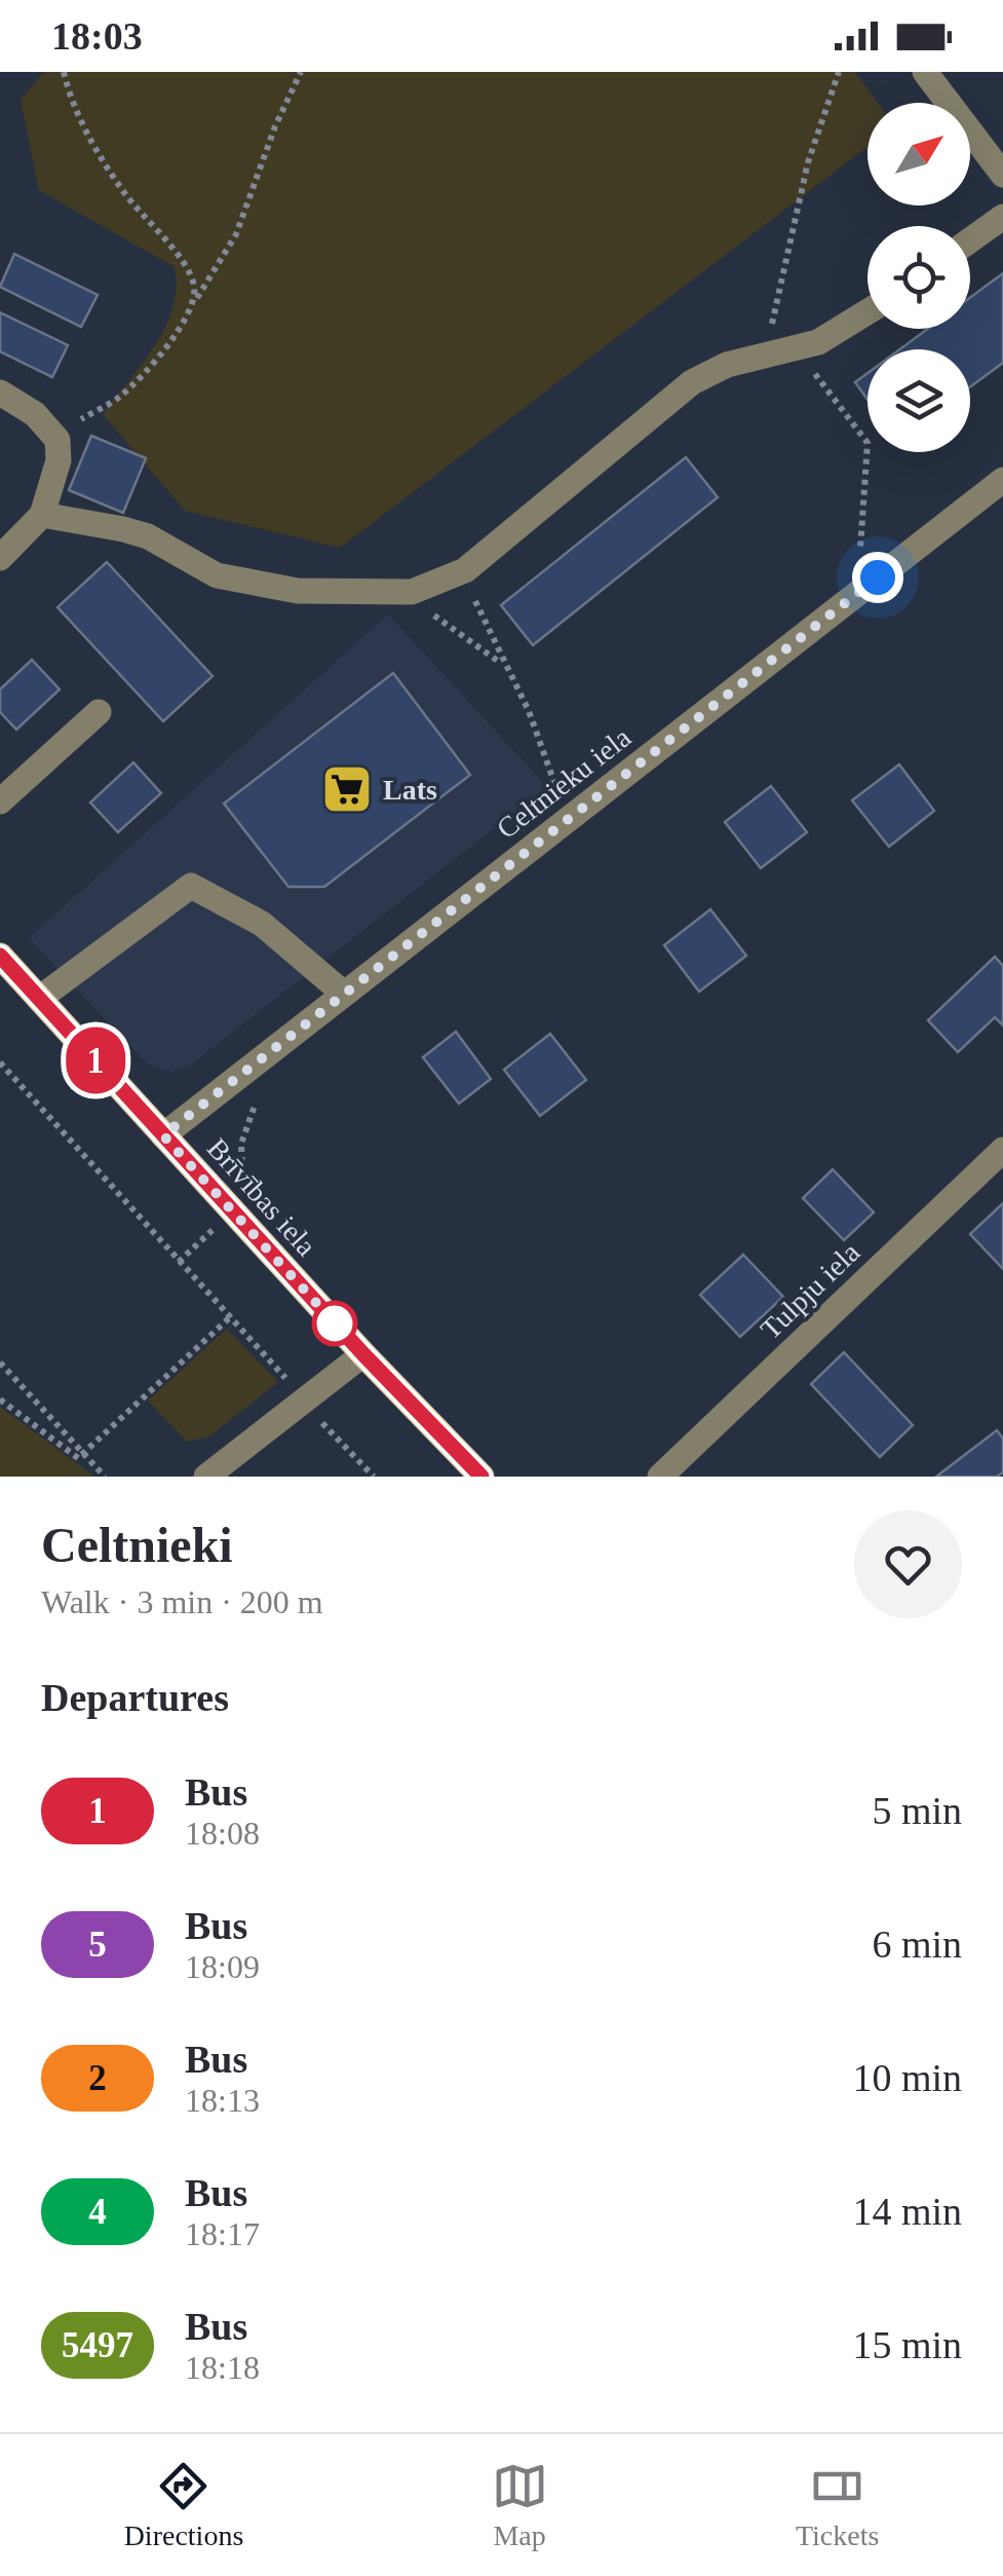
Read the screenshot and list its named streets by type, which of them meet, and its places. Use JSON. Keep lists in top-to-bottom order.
{
  "streets": {
    "main road": ["Brīvības iela"],
    "street": ["Celtnieku iela", "Tulpju iela"]
  },
  "crossings": [
    ["Celtnieku iela", "Brīvības iela"]
  ],
  "places": {
    "supermarket": ["Lats"]
  },
  "lines": ["bus line 1"],
  "north": "top right",
  "page": {
    "status": "18:03",
    "on_map": "1",
    "heading": [
      ["Celtnieki", "Walk · 3 min · 200 m"],
      "Departures"
    ],
    "list": [
      {
        "mark": "1",
        "name": "Bus",
        "note": "18:08",
        "value": "5 min"
      },
      {
        "mark": "5",
        "name": "Bus",
        "note": "18:09",
        "value": "6 min"
      },
      {
        "mark": "2",
        "name": "Bus",
        "note": "18:13",
        "value": "10 min"
      },
      {
        "mark": "4",
        "name": "Bus",
        "note": "18:17",
        "value": "14 min"
      },
      {
        "mark": "5497",
        "name": "Bus",
        "note": "18:18",
        "value": "15 min"
      }
    ],
    "tabs": ["Directions", "Map", "Tickets"]
  }
}
